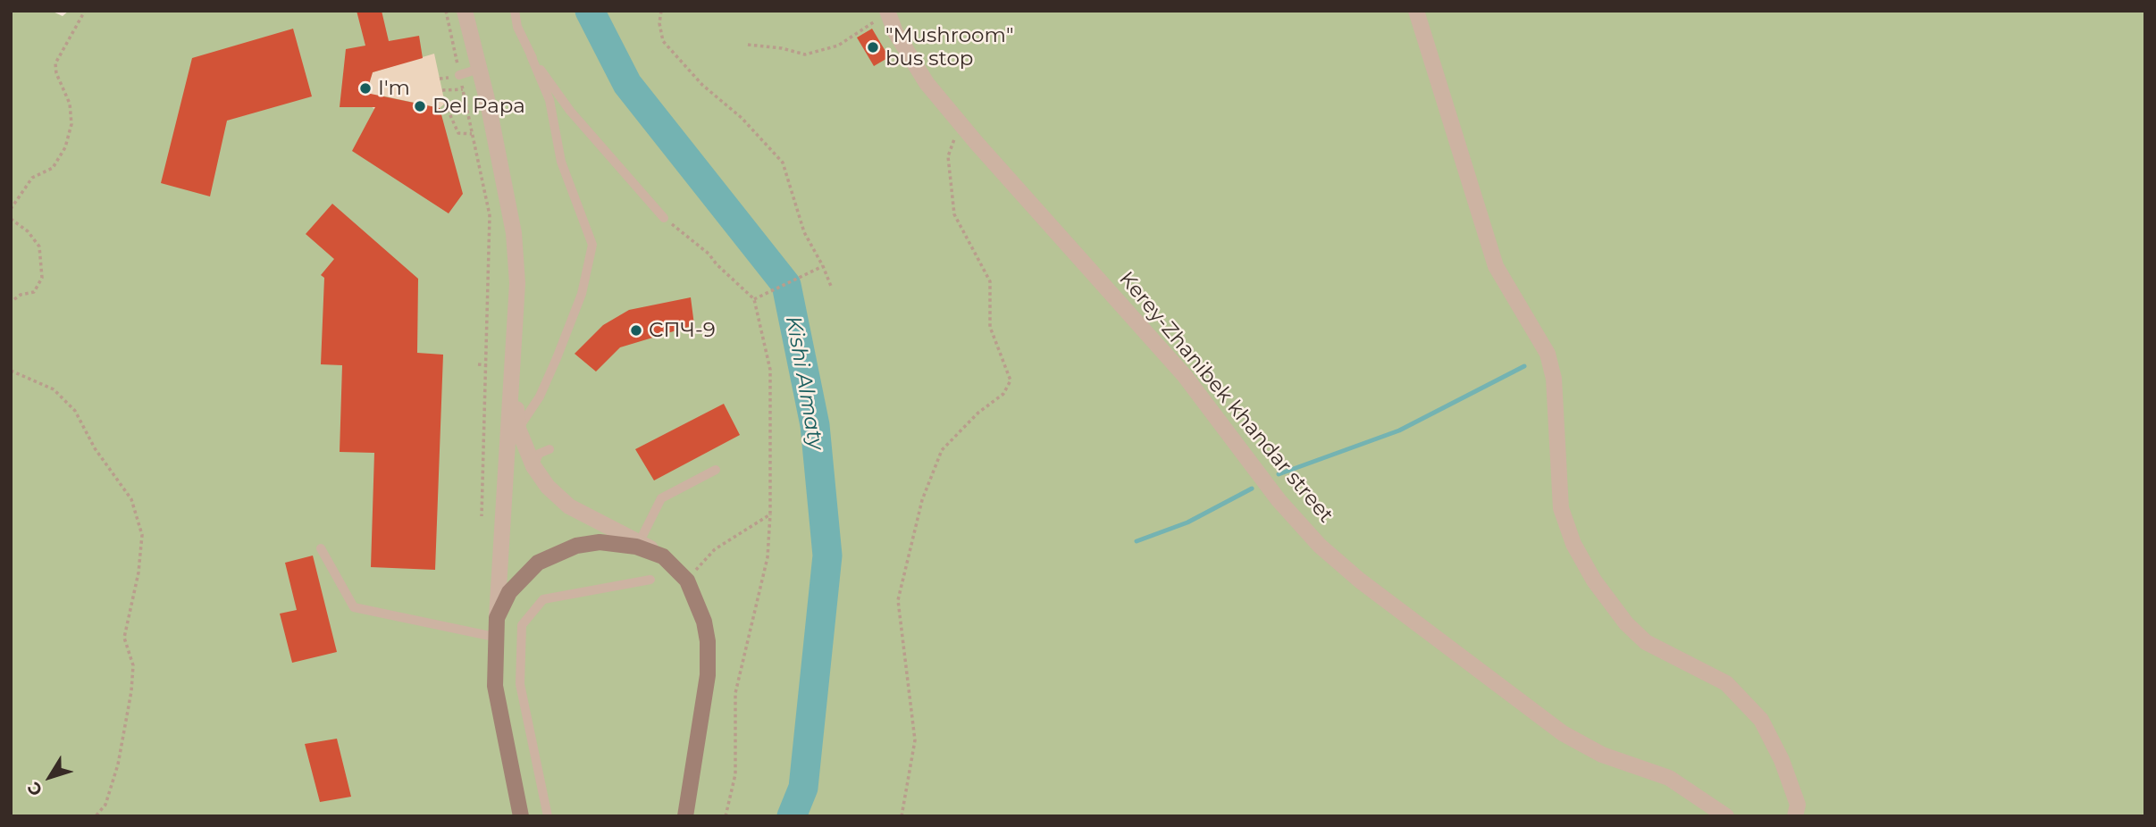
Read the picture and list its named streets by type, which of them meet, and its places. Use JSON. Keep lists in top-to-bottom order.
{
  "streets": {
    "street": ["Kerey-Zhanibek khandar street"]
  },
  "water": ["Kіshі Almaty"],
  "places": [
    "\"Mushroom\" bus stop",
    "I'm",
    "Del Papa",
    "СПЧ-9"
  ],
  "north": "bottom left"
}
